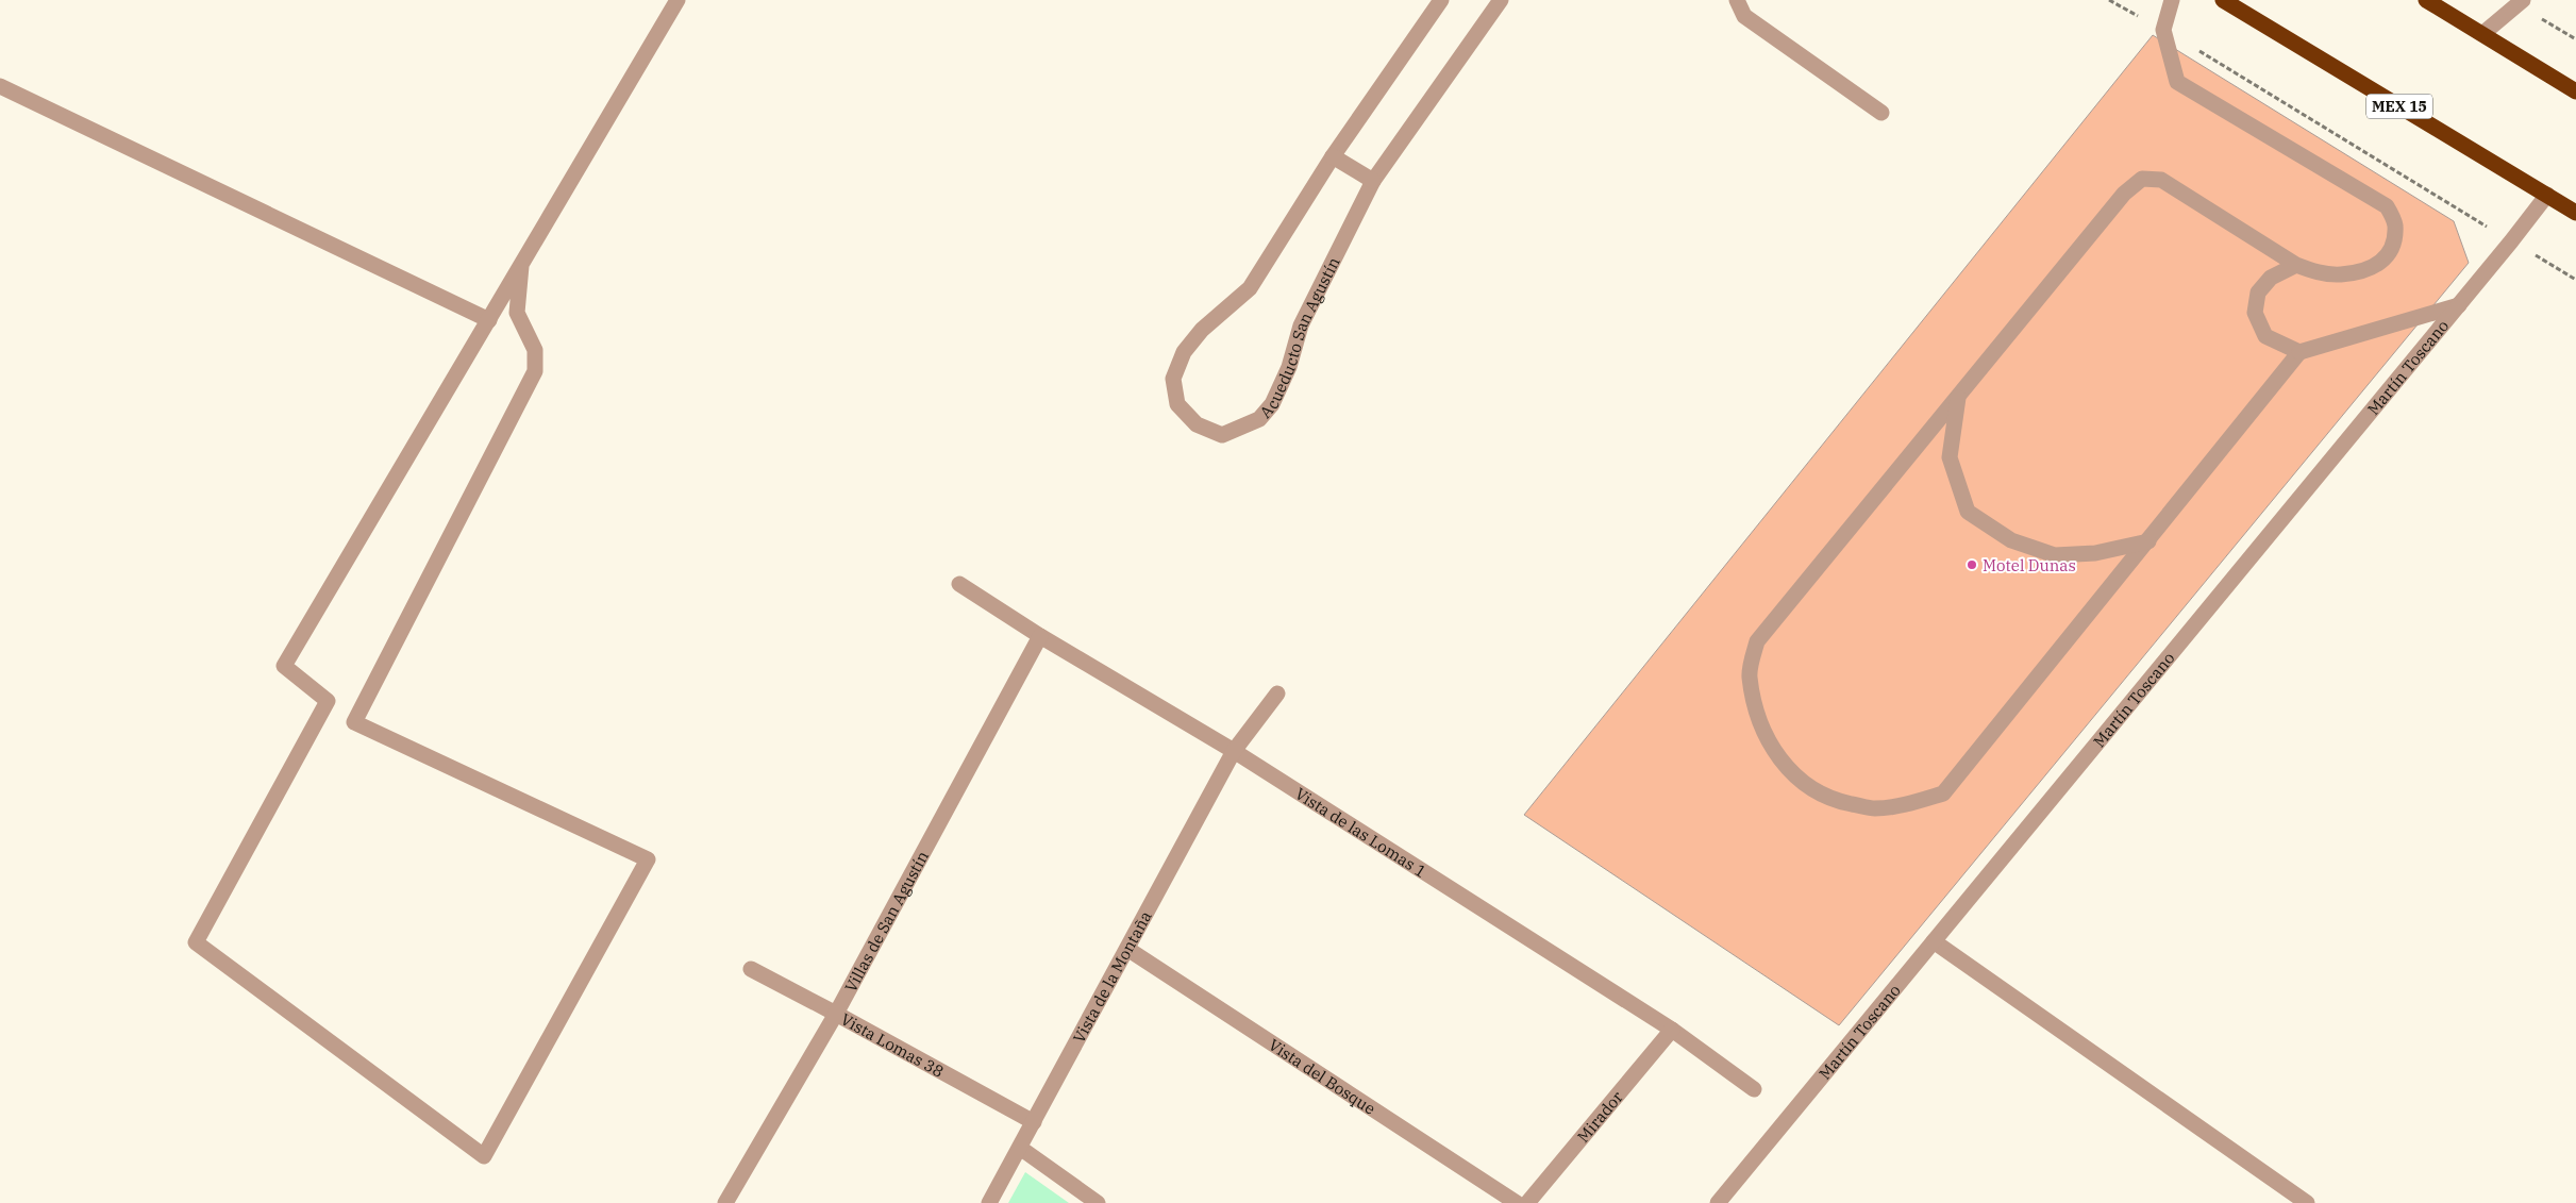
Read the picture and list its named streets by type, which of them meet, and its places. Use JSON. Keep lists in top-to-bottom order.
{
  "streets": {
    "highway": ["MEX 15"],
    "street": [
      "Acueducto San Agustín",
      "Martín Toscano",
      "Vista de las Lomas 1",
      "Villas de San Agustín",
      "Vista de la Montaña",
      "Vista Lomas 38",
      "Vista del Bosque",
      "Mirador"
    ]
  },
  "crossings": [
    ["MEX 15", "Martín Toscano"],
    ["Vista de las Lomas 1", "Villas de San Agustín"],
    ["Vista de las Lomas 1", "Vista de la Montaña"],
    ["Vista de las Lomas 1", "Mirador"],
    ["Villas de San Agustín", "Vista Lomas 38"],
    ["Vista de la Montaña", "Vista Lomas 38"],
    ["Vista de la Montaña", "Vista del Bosque"]
  ],
  "places": ["Motel Dunas"]
}
